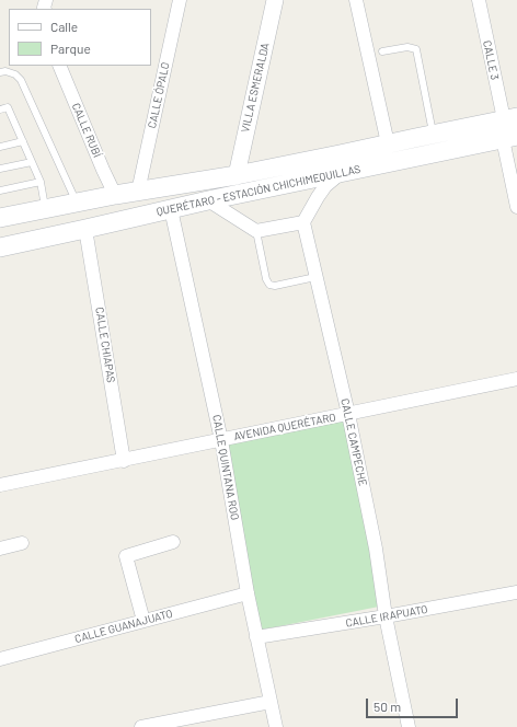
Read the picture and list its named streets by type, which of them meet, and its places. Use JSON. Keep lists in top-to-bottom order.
{
  "streets": {
    "main road": ["QUERÉTARO - ESTACIÓN CHICHIMEQUILLAS"],
    "street": [
      "CALLE 3",
      "VILLA ESMERALDA",
      "CALLE ÓPALO",
      "CALLE RUBÍ",
      "CALLE CHIAPAS",
      "AVENIDA QUERÉTARO",
      "CALLE CAMPECHE",
      "CALLE QUINTANA ROO",
      "CALLE IRAPUATO",
      "CALLE GUANAJUATO"
    ]
  },
  "crossings": [
    ["CALLE 3", "QUERÉTARO - ESTACIÓN CHICHIMEQUILLAS"],
    ["VILLA ESMERALDA", "QUERÉTARO - ESTACIÓN CHICHIMEQUILLAS"],
    ["CALLE ÓPALO", "QUERÉTARO - ESTACIÓN CHICHIMEQUILLAS"],
    ["CALLE RUBÍ", "QUERÉTARO - ESTACIÓN CHICHIMEQUILLAS"],
    ["QUERÉTARO - ESTACIÓN CHICHIMEQUILLAS", "CALLE CHIAPAS"],
    ["QUERÉTARO - ESTACIÓN CHICHIMEQUILLAS", "CALLE QUINTANA ROO"],
    ["CALLE CHIAPAS", "AVENIDA QUERÉTARO"],
    ["AVENIDA QUERÉTARO", "CALLE CAMPECHE"],
    ["AVENIDA QUERÉTARO", "CALLE QUINTANA ROO"],
    ["CALLE CAMPECHE", "CALLE IRAPUATO"],
    ["CALLE QUINTANA ROO", "CALLE IRAPUATO"],
    ["CALLE QUINTANA ROO", "CALLE GUANAJUATO"]
  ],
  "legend": ["Calle", "Parque"],
  "scale_bar": "50 m"
}
